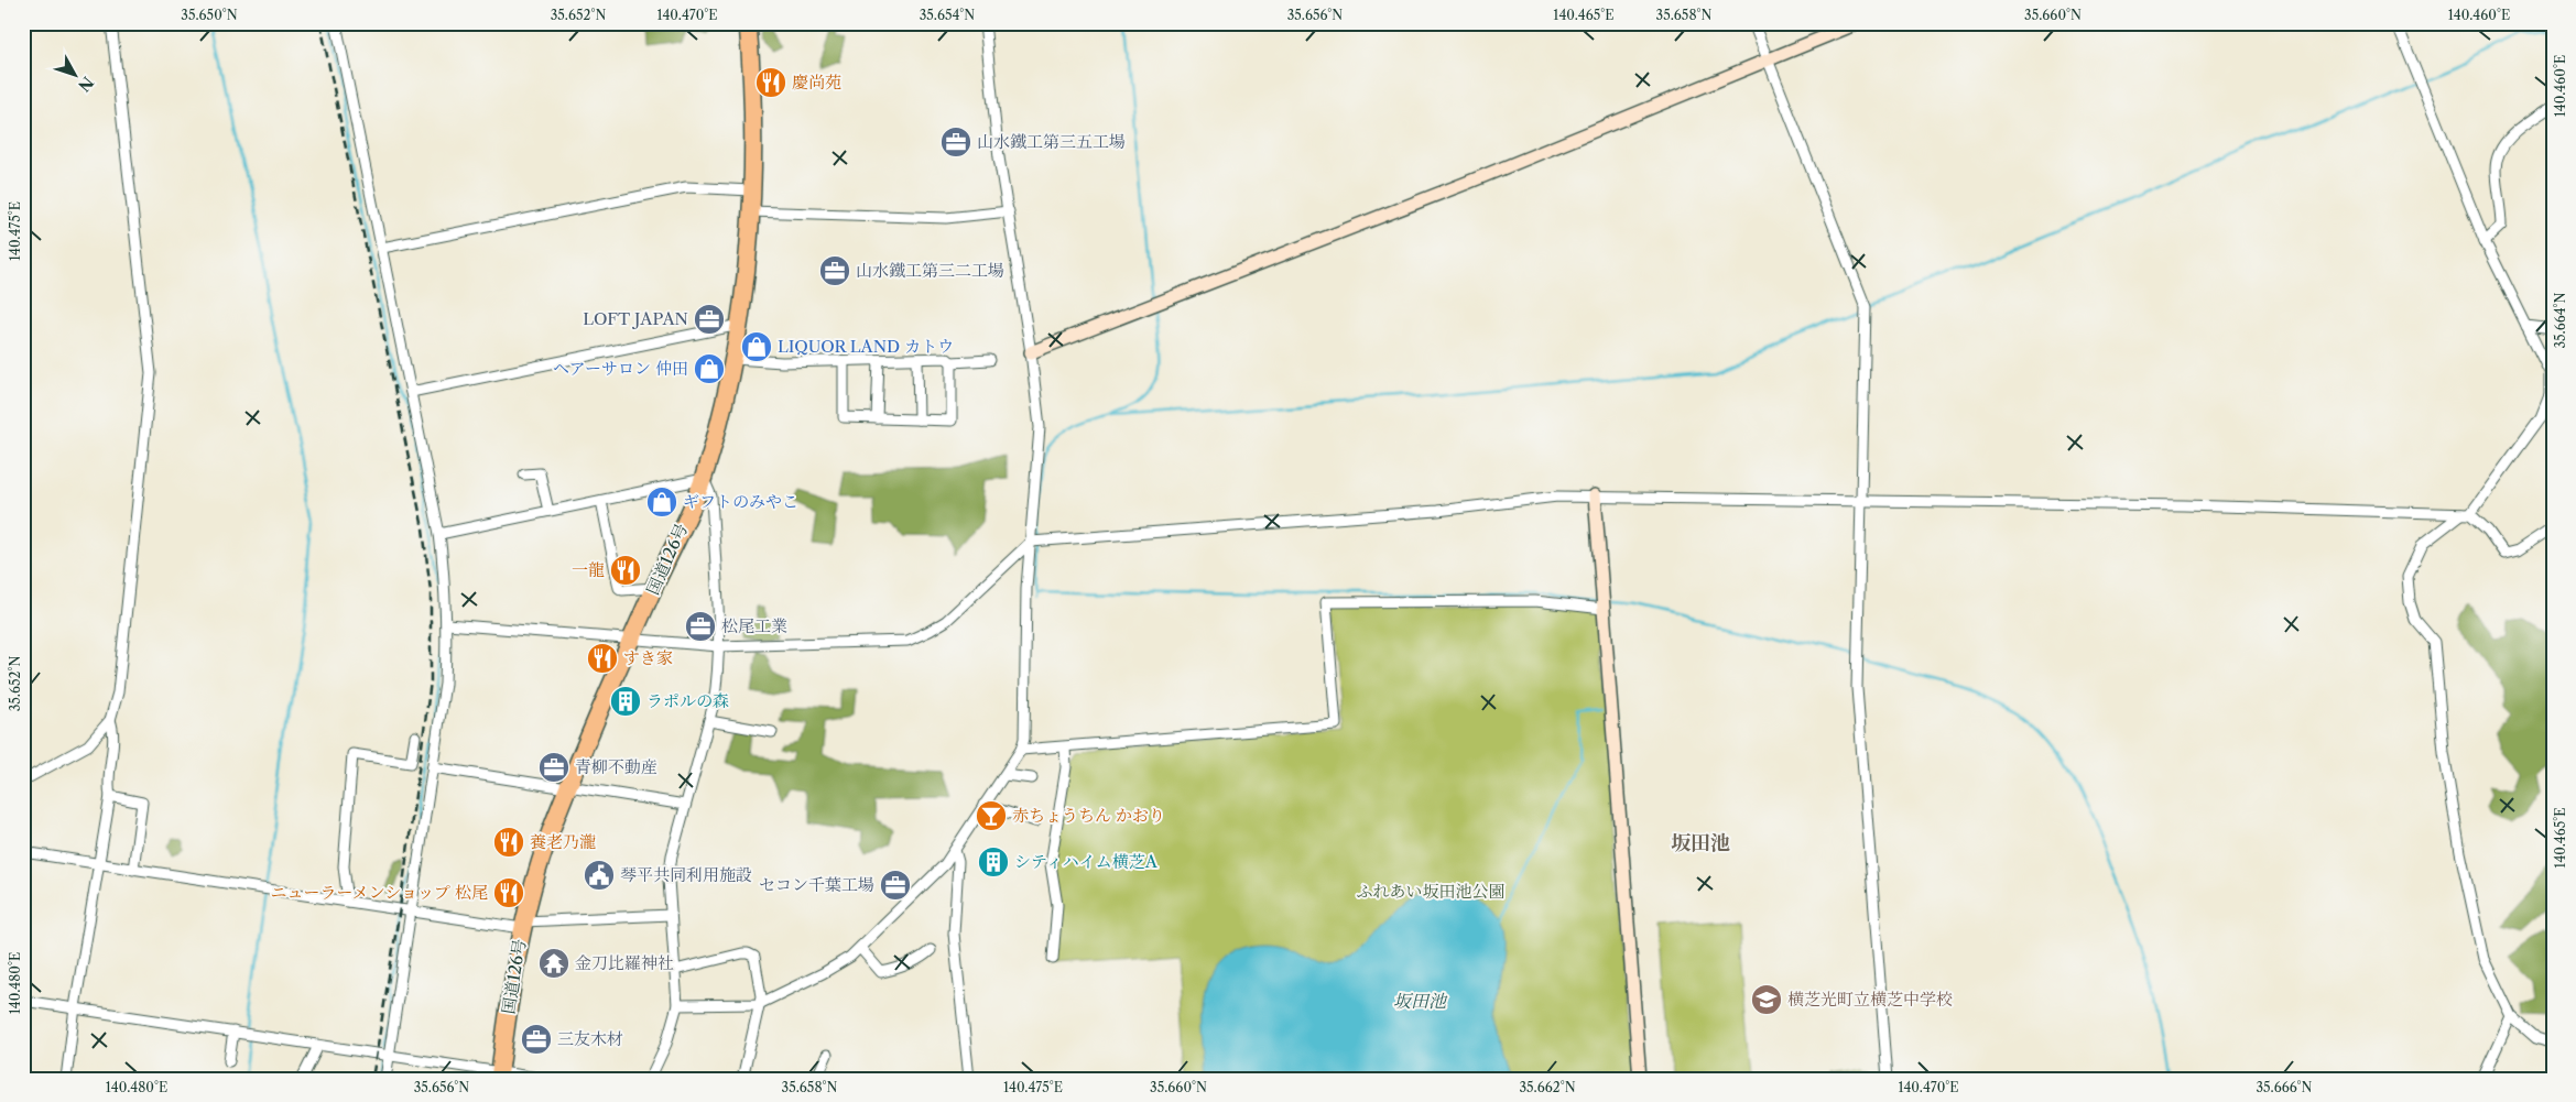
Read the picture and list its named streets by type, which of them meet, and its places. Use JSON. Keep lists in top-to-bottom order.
{
  "streets": {
    "highway": ["国道126号"]
  },
  "districts": ["坂田池"],
  "water": ["坂田池"],
  "parks": ["ふれあい坂田池公園"],
  "places": {
    "restaurant": [
      "慶尚苑",
      "一龍",
      "すき家",
      "養老乃瀧",
      "ニューラーメンショップ 松尾"
    ],
    "office": [
      "山水鐵工第三五工場",
      "山水鐵工第三二工場",
      "LOFT JAPAN",
      "松尾工業",
      "青柳不動産",
      "セコン千葉工場",
      "三友木材"
    ],
    "shop": ["LIQUOR LAND カトウ", "ヘアーサロン 仲田", "ギフトのみやこ"],
    "building": ["ラポルの森", "シティハイム横芝A"],
    "bar": ["赤ちょうちん かおり"],
    "public building": ["琴平共同利用施設"],
    "temple": ["金刀比羅神社"],
    "school or university": ["横芝光町立横芝中学校"]
  },
  "north": "bottom right",
  "coordinates": [
    "35.650°N",
    "35.652°N",
    "140.470°E",
    "35.654°N",
    "35.656°N",
    "140.465°E",
    "35.658°N",
    "35.660°N",
    "140.460°E",
    "140.475°E",
    "35.664°N",
    "140.480°E",
    "35.662°N",
    "35.666°N"
  ]
}
